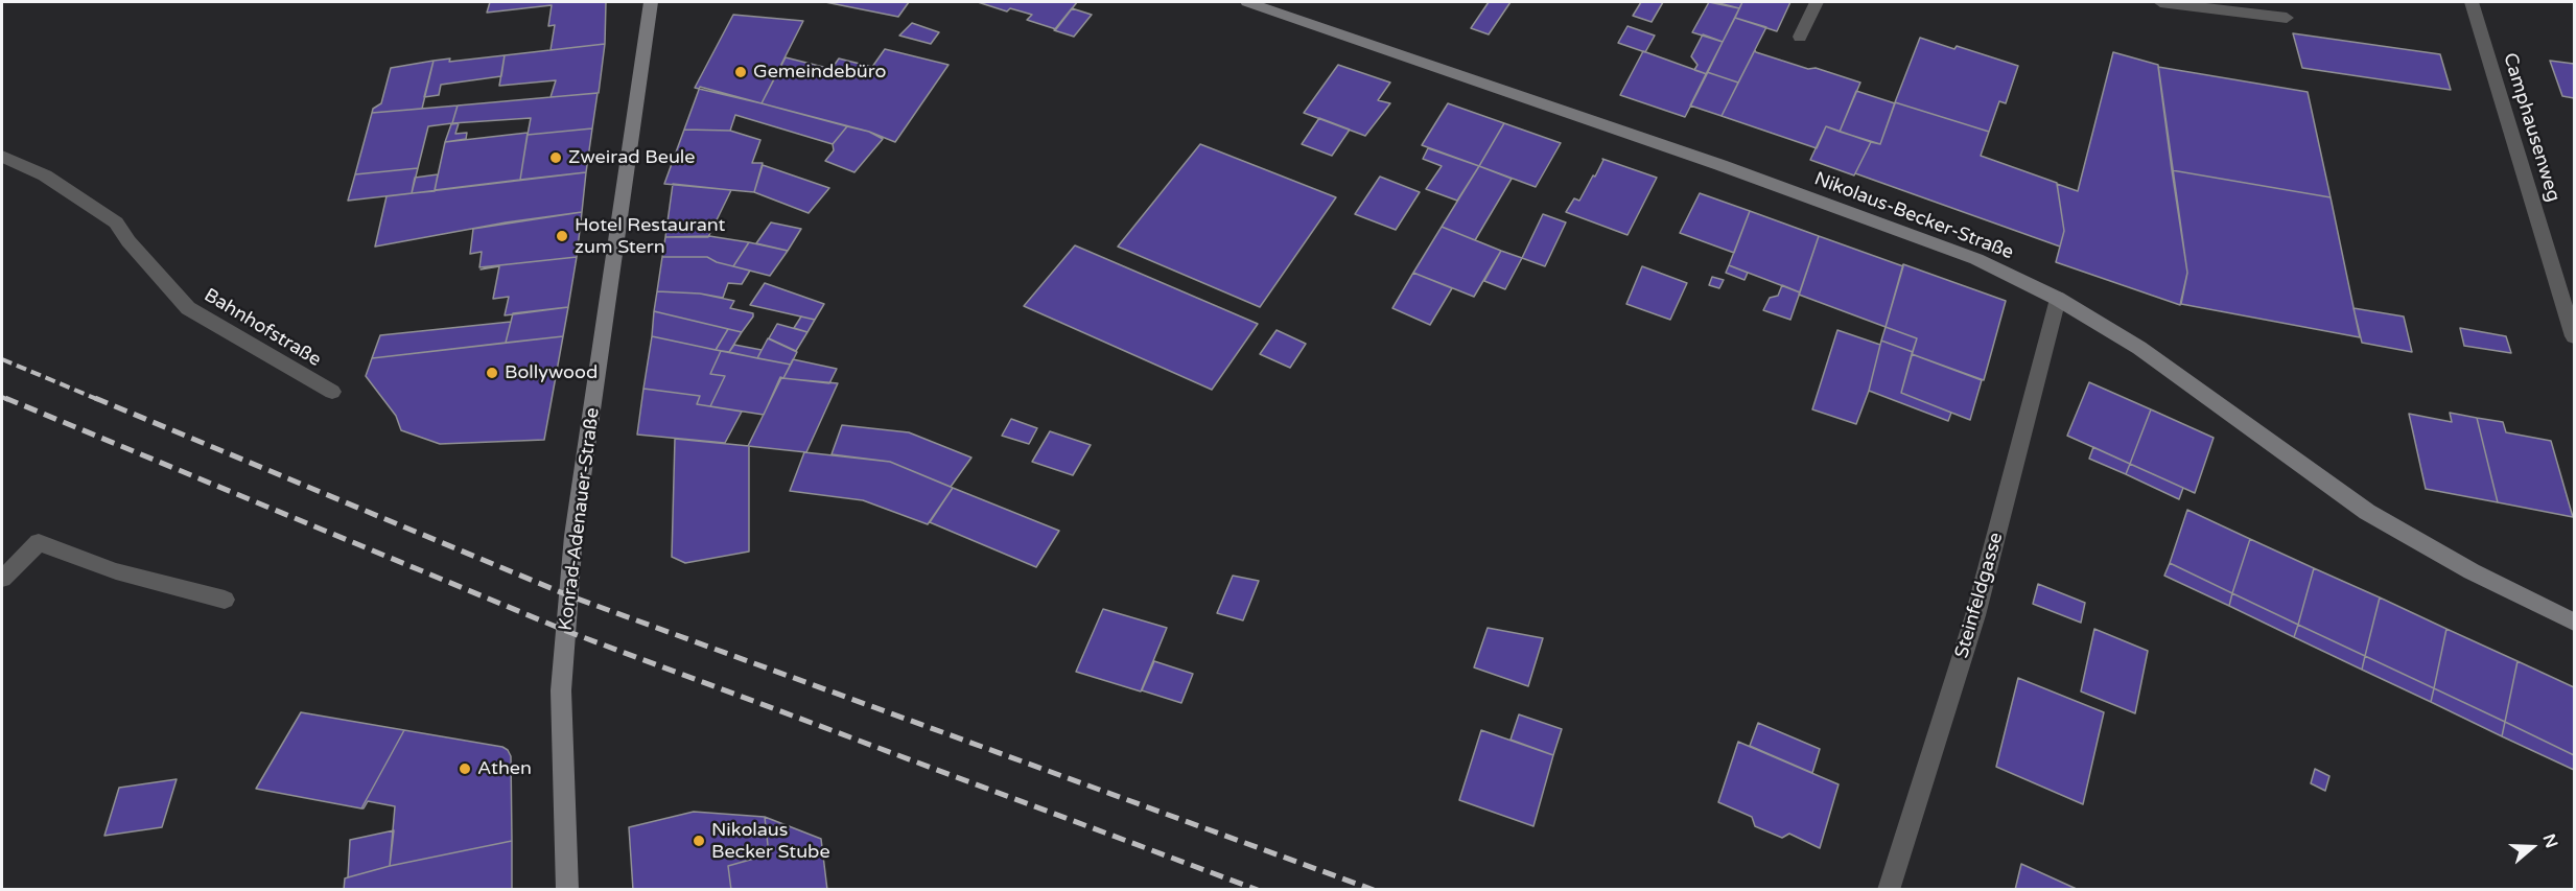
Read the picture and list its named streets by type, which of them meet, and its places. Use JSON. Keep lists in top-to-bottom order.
{
  "streets": {
    "main road": ["Nikolaus-Becker-Straße", "Konrad-Adenauer-Straße"],
    "street": ["Camphausenweg", "Bahnhofstraße", "Steinfeldgasse"]
  },
  "crossings": [
    ["Nikolaus-Becker-Straße", "Steinfeldgasse"]
  ],
  "places": [
    "Gemeindebüro",
    "Zweirad Beule",
    "Hotel Restaurant zum Stern",
    "Bollywood",
    "Athen",
    "Nikolaus Becker Stube"
  ],
  "north": "right"
}
